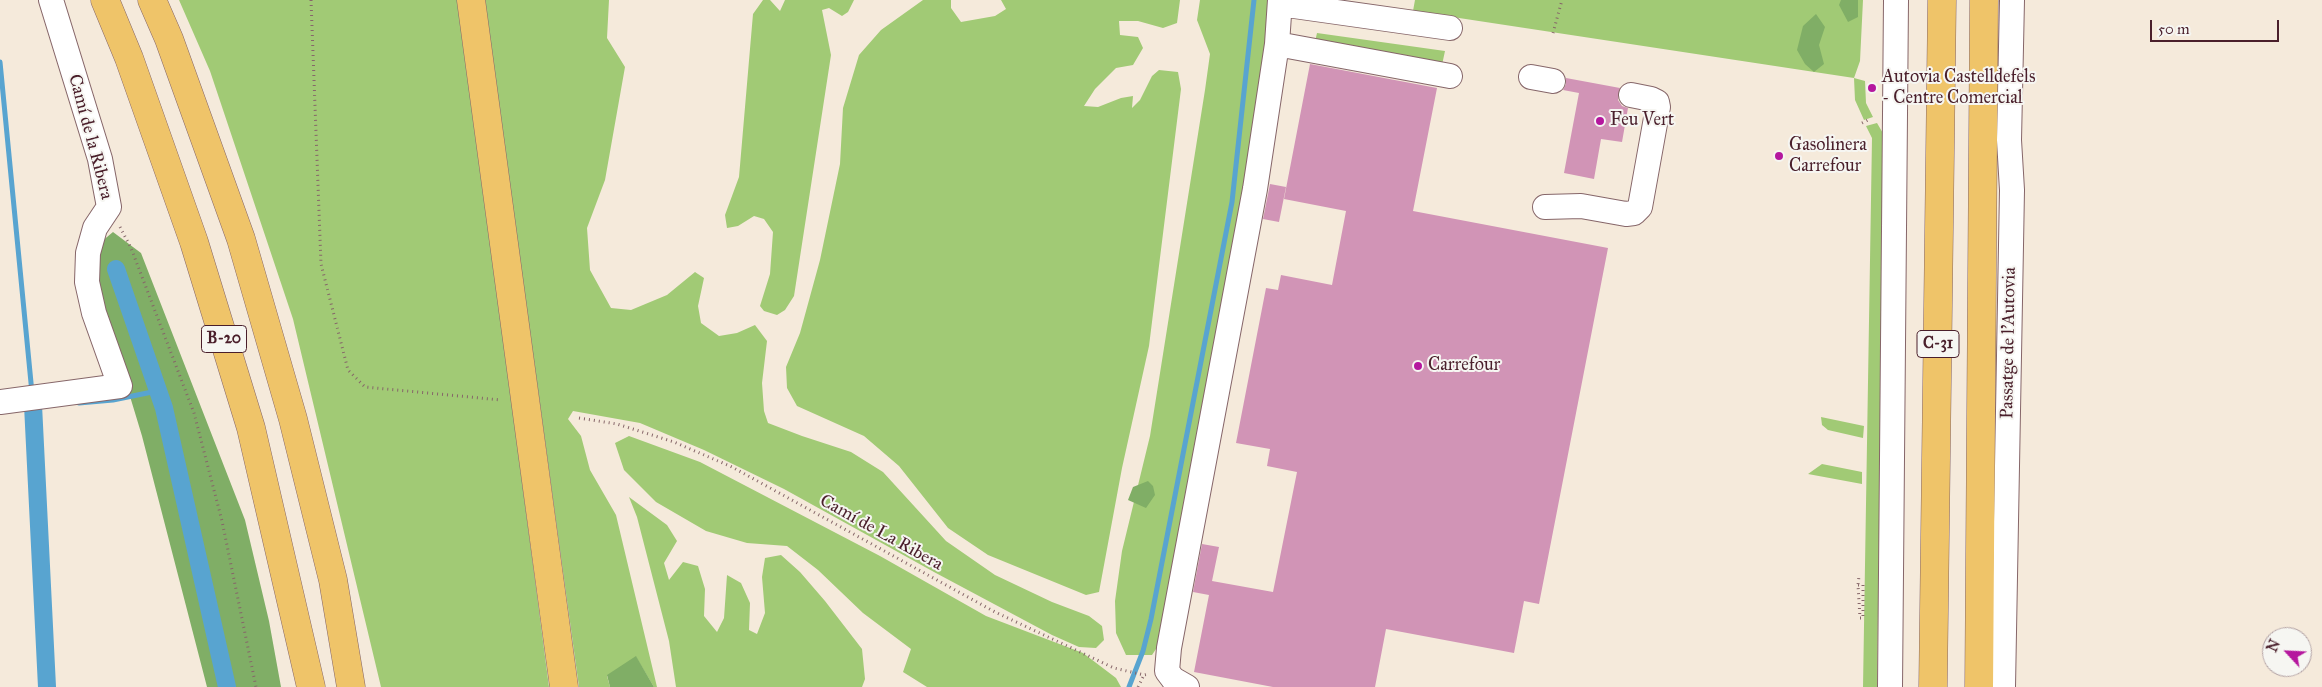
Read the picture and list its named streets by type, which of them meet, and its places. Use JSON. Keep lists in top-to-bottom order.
{
  "streets": {
    "main road": ["B-20", "C-31"],
    "street": ["Camí de la Ribera", "Passatge de l'Autovia"],
    "path": ["Camí de La Ribera"]
  },
  "places": [
    "Autovia Castelldefels - Centre Comercial",
    "Feu Vert",
    "Gasolinera Carrefour",
    "Carrefour"
  ],
  "scale_bar": "50 m",
  "north": "top left"
}
